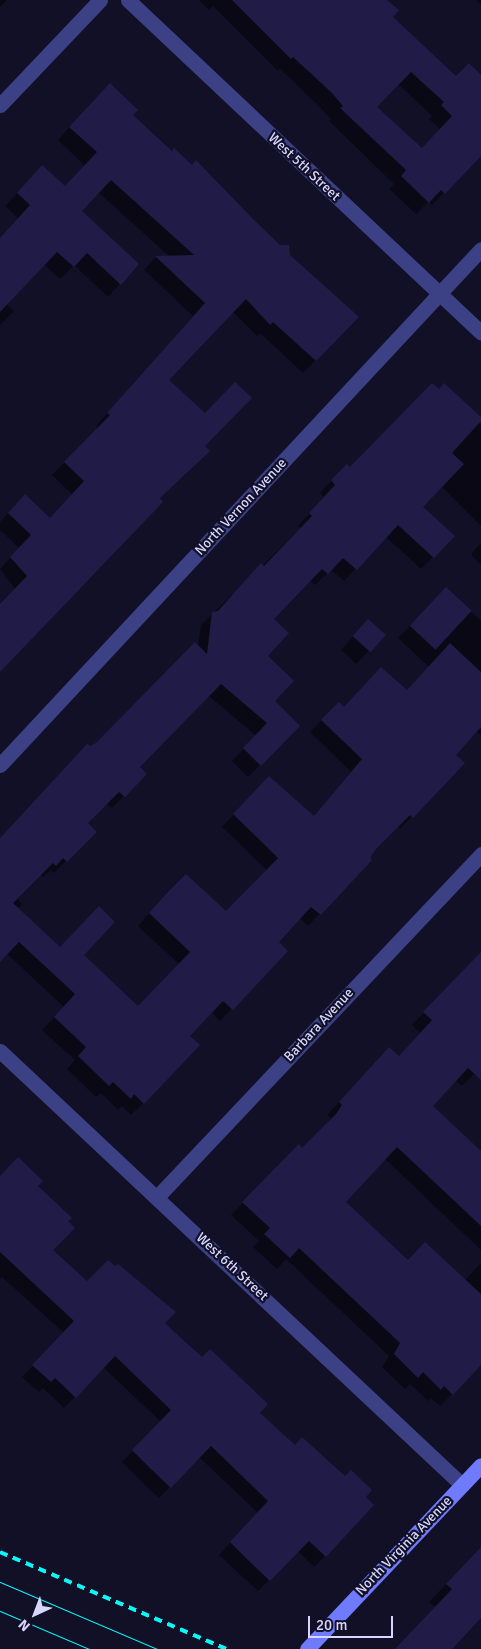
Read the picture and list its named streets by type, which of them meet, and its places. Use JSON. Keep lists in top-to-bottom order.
{
  "streets": {
    "street": [
      "West 5th Street",
      "North Vernon Avenue",
      "Barbara Avenue",
      "West 6th Street",
      "North Virginia Avenue"
    ]
  },
  "crossings": [
    ["West 5th Street", "North Vernon Avenue"],
    ["Barbara Avenue", "West 6th Street"],
    ["West 6th Street", "North Virginia Avenue"]
  ],
  "scale_bar": "20 m",
  "north": "bottom left"
}
